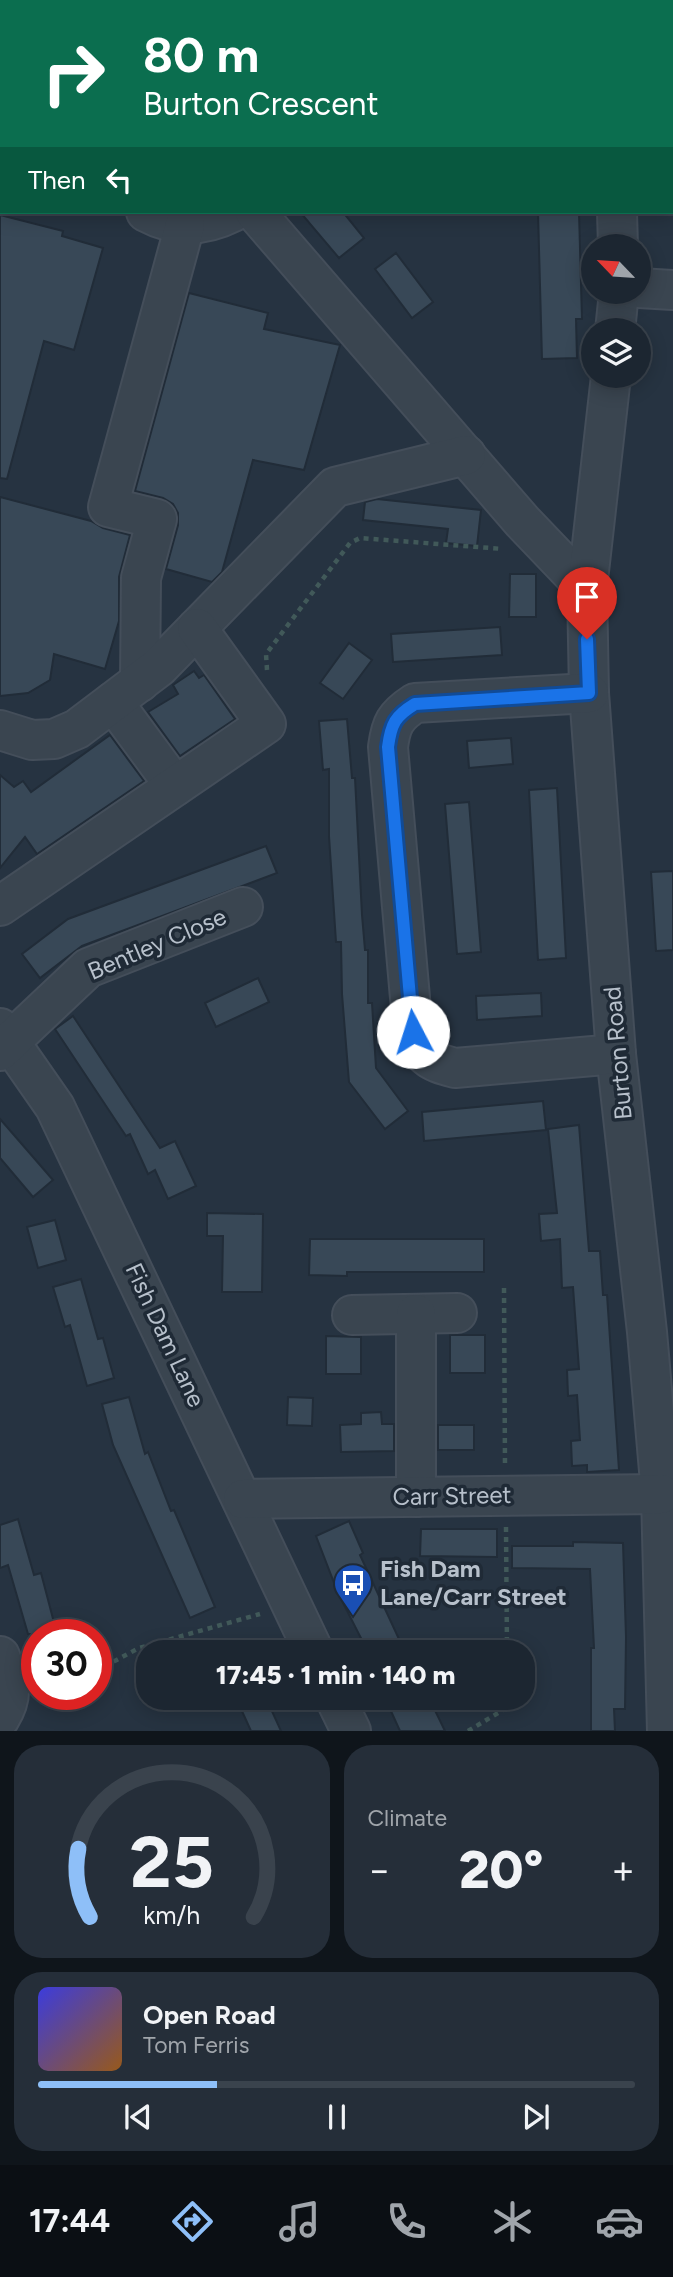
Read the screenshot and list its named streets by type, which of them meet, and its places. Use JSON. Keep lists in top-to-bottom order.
{
  "streets": {
    "street": [
      "Bentley Close",
      "Burton Road",
      "Fish Dam Lane",
      "Carr Street"
    ]
  },
  "crossings": [
    ["Bentley Close", "Fish Dam Lane"],
    ["Burton Road", "Carr Street"],
    ["Fish Dam Lane", "Carr Street"]
  ],
  "places": {
    "bus stop": ["Fish Dam Lane/Carr Street"]
  },
  "north": "top left",
  "page": {
    "turn": ["80 m", "Burton Crescent"],
    "then": "Then",
    "limit": "30",
    "trip": "17:45 · 1 min · 140 m",
    "tile": "Climate",
    "heat": ["−", "20°", "+"],
    "song": ["Open Road", "Tom Ferris"],
    "tabs": "17:44",
    "gauge": ["25", "km/h"]
  }
}
